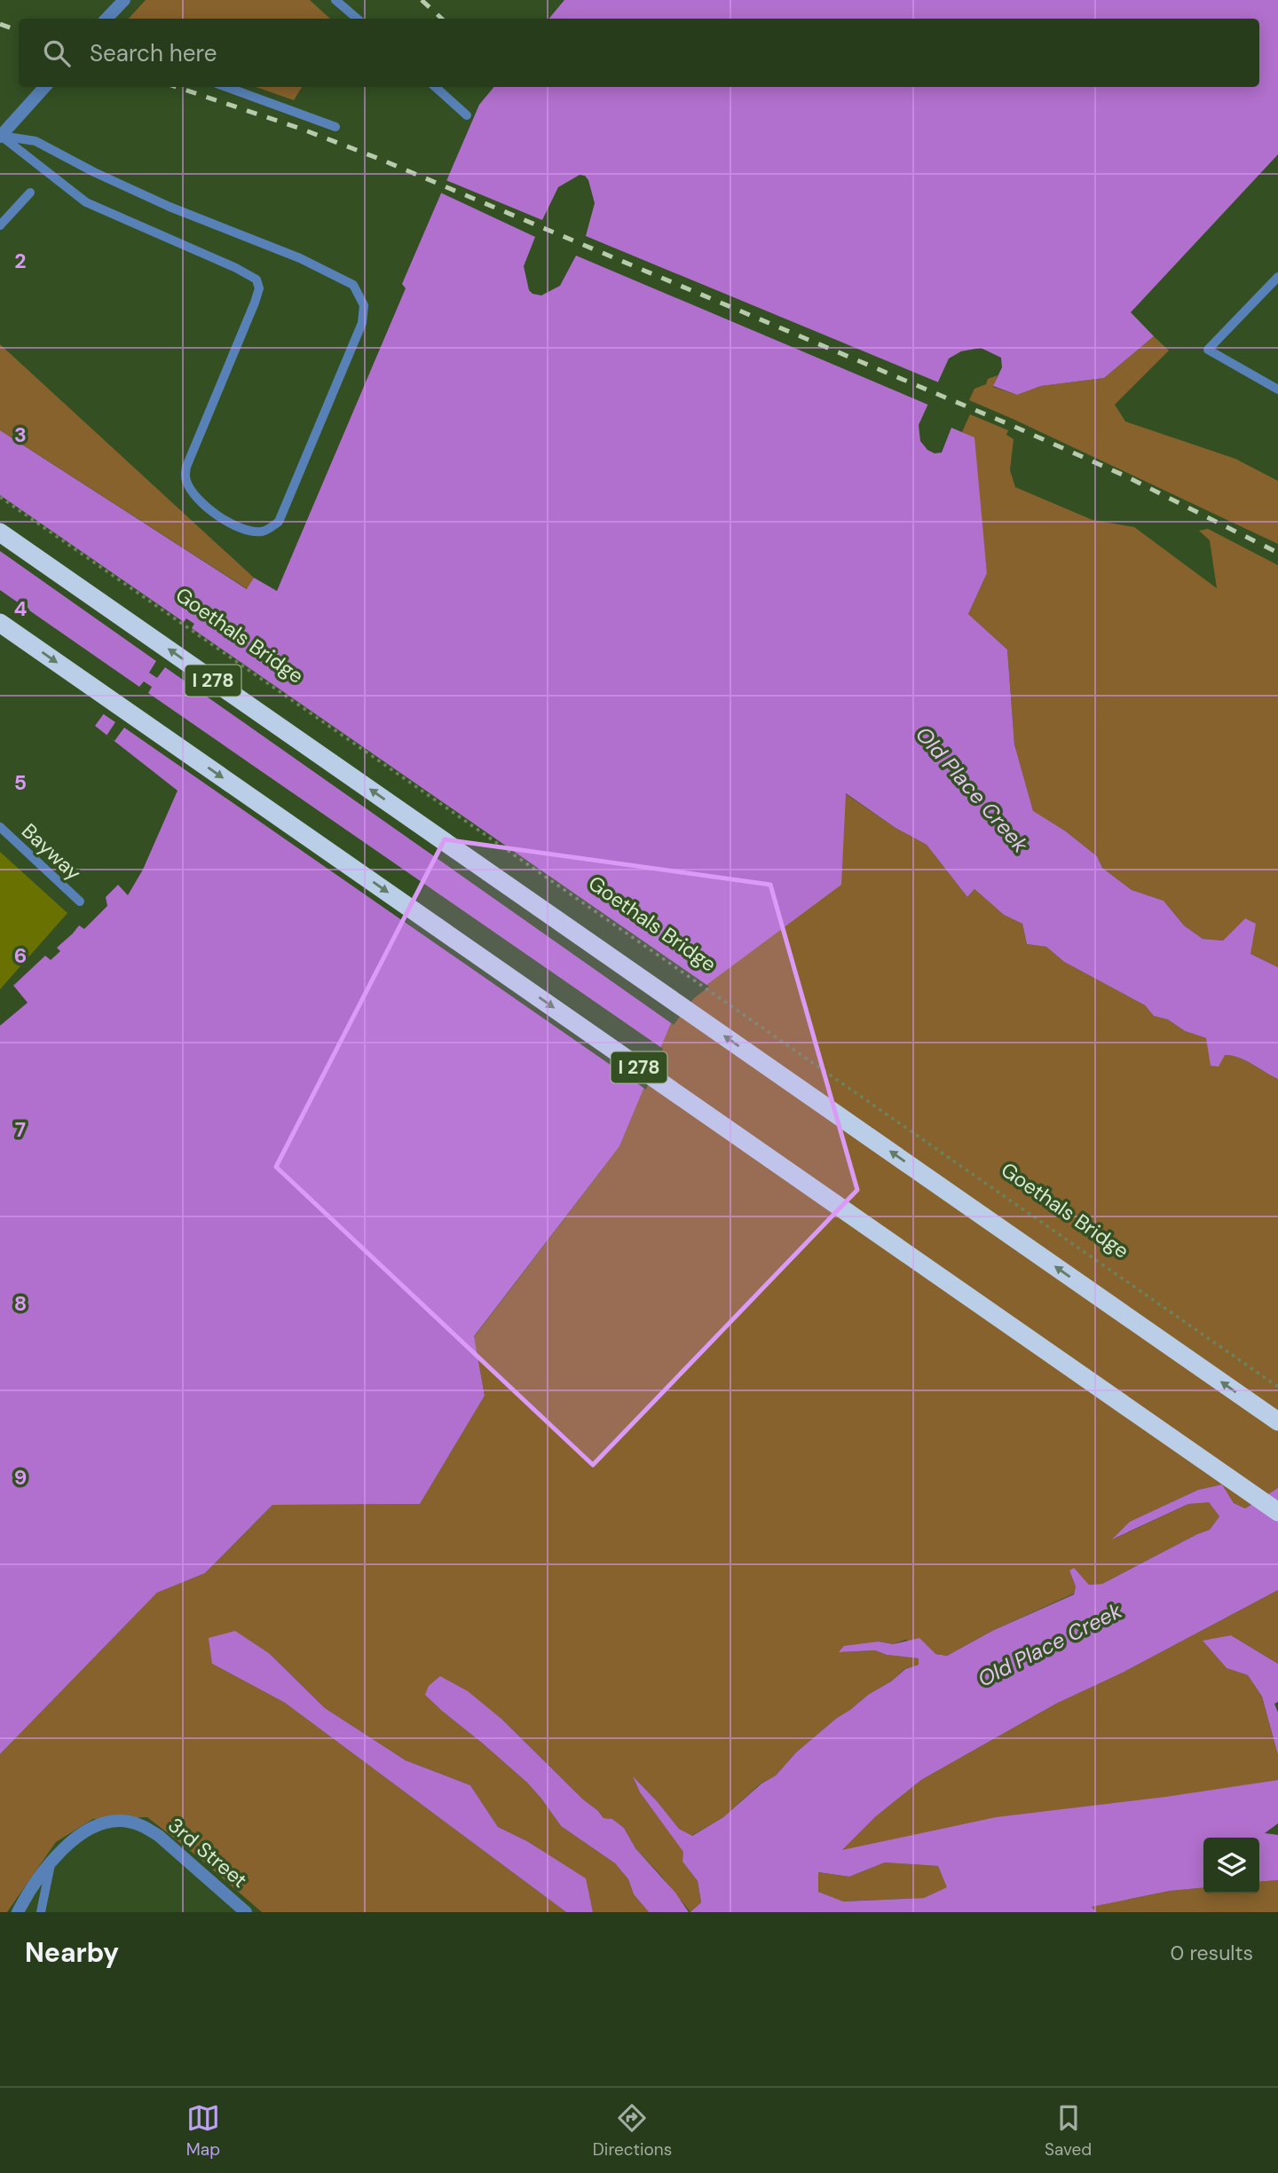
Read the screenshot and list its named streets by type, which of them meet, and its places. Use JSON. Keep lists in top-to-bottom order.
{
  "streets": {
    "highway": ["I 278"],
    "street": ["3rd Street"],
    "lane": ["Bayway"],
    "path": ["Goethals Bridge"]
  },
  "water": ["Old Place Creek"],
  "page": {
    "search": "Search here",
    "heading": ["Nearby", "0 results"],
    "nav": ["Map", "Directions", "Saved"]
  },
  "grid": {
    "rows": [
      "2",
      "3",
      "4",
      "5",
      "6",
      "7",
      "8",
      "9"
    ]
  }
}
